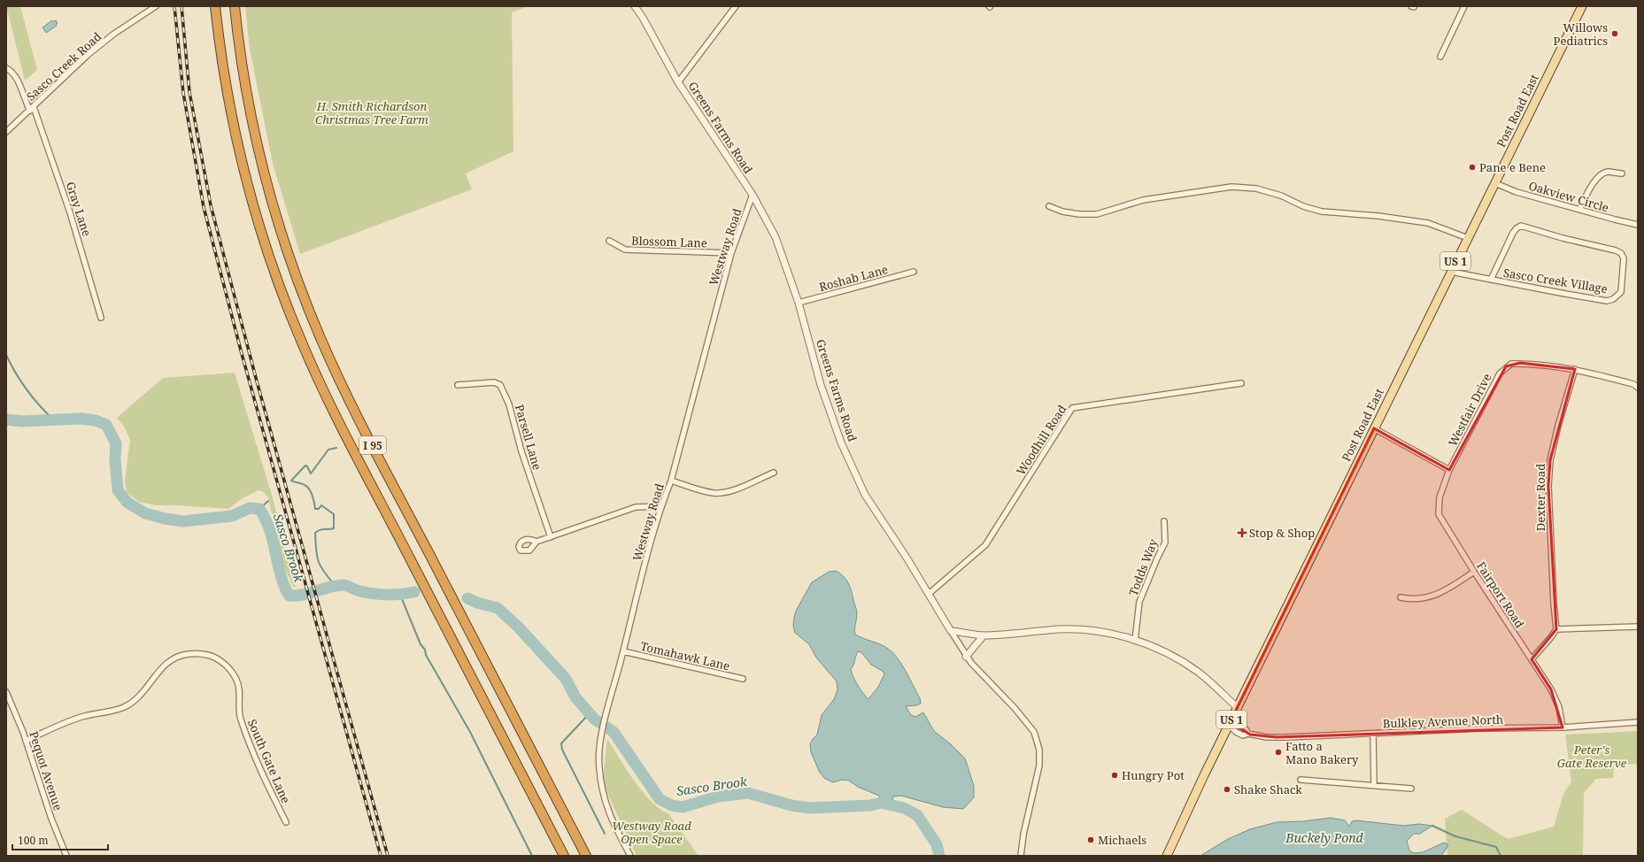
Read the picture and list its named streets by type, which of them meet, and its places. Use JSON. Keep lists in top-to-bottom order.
{
  "streets": {
    "highway": ["I 95"],
    "main road": ["Post Road East", "US 1"],
    "street": [
      "Sasco Creek Road",
      "Greens Farms Road",
      "Oakview Circle",
      "Gray Lane",
      "Blossom Lane",
      "Westway Road",
      "Roshab Lane",
      "Sasco Creek Village",
      "Westfair Drive",
      "Parsell Lane",
      "Woodhill Road",
      "Dexter Road",
      "Todds Way",
      "Fairport Road",
      "Tomahawk Lane",
      "Bulkley Avenue North",
      "South Gate Lane",
      "Pequot Avenue"
    ]
  },
  "crossings": [
    ["Sasco Creek Road", "Gray Lane"],
    ["Post Road East", "Oakview Circle"],
    ["Post Road East", "Sasco Creek Village"],
    ["Post Road East", "Bulkley Avenue North"],
    ["Greens Farms Road", "Westway Road"],
    ["Greens Farms Road", "Roshab Lane"],
    ["Greens Farms Road", "Woodhill Road"],
    ["Blossom Lane", "Westway Road"],
    ["Westway Road", "Tomahawk Lane"],
    ["Westfair Drive", "Dexter Road"],
    ["Westfair Drive", "Fairport Road"],
    ["Fairport Road", "Bulkley Avenue North"],
    ["South Gate Lane", "Pequot Avenue"]
  ],
  "water": ["Sasco Brook", "Buckely Pond"],
  "parks": ["H. Smith Richardson Christmas Tree Farm", "Peter's Gate Reserve", "Westway Road Open Space"],
  "places": {
    "other": [
      "Willows Pediatrics",
      "Pane e Bene",
      "Fatto a Mano Bakery",
      "Hungry Pot",
      "Shake Shack",
      "Michaels"
    ],
    "health": ["Stop & Shop"]
  },
  "scale_bar": "100 m"
}
